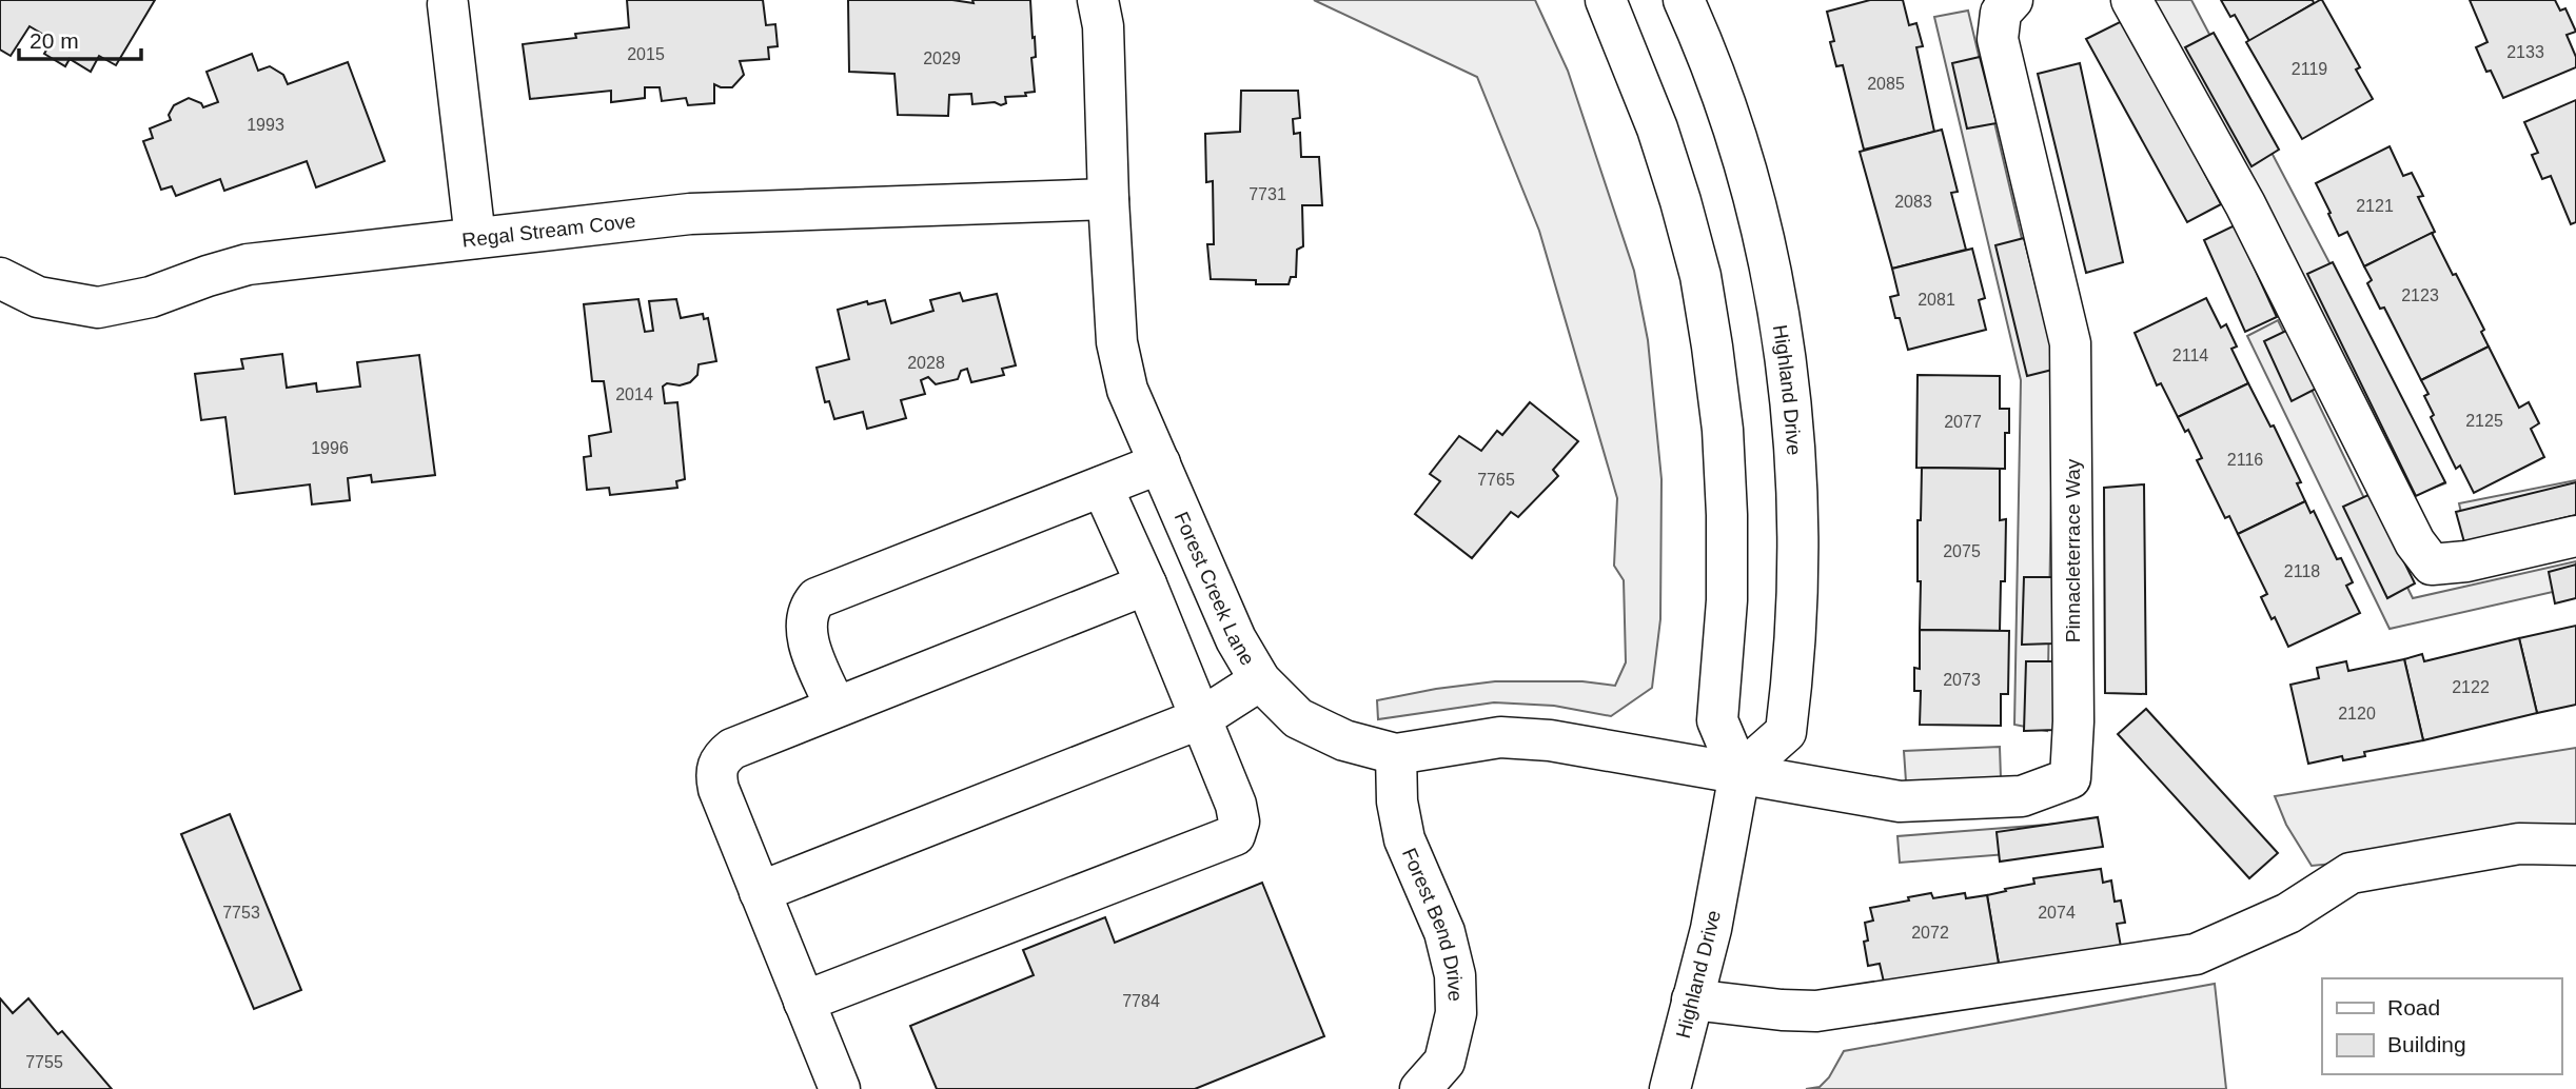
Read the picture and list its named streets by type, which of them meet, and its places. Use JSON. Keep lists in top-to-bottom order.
{
  "streets": {
    "street": [
      "Regal Stream Cove",
      "Highland Drive",
      "Pinnacleterrace Way",
      "Forest Creek Lane",
      "Forest Bend Drive"
    ]
  },
  "crossings": [
    ["Regal Stream Cove", "Forest Creek Lane"],
    ["Highland Drive", "Pinnacleterrace Way"],
    ["Highland Drive", "Forest Creek Lane"],
    ["Pinnacleterrace Way", "Forest Creek Lane"],
    ["Forest Creek Lane", "Forest Bend Drive"]
  ],
  "house_numbers": [
    "2133",
    "2015",
    "2029",
    "2119",
    "2085",
    "1993",
    "7731",
    "2083",
    "2121",
    "2123",
    "2081",
    "2114",
    "2028",
    "2014",
    "2125",
    "2077",
    "1996",
    "2116",
    "7765",
    "2075",
    "2118",
    "2073",
    "2122",
    "2120",
    "7753",
    "2074",
    "2072",
    "7784",
    "7755"
  ],
  "legend": ["Road", "Building"],
  "scale_bar": "20 m"
}
